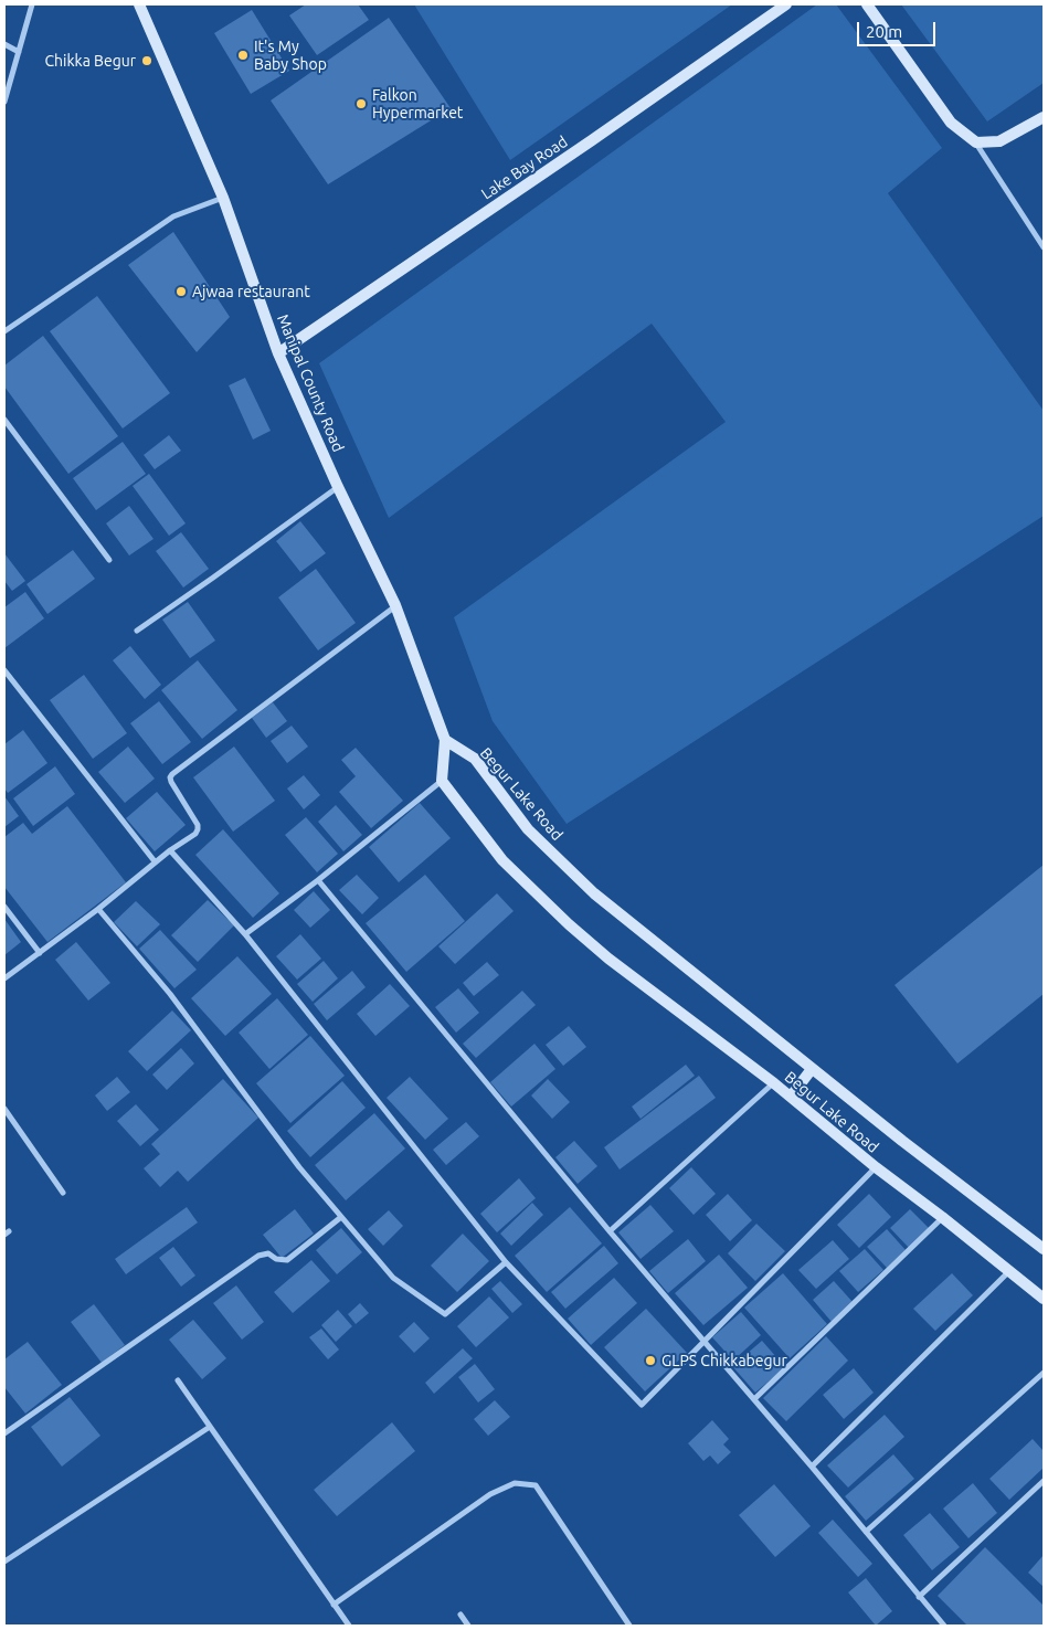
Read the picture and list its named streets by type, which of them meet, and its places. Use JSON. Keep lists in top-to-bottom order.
{
  "streets": {
    "main road": ["Lake Bay Road", "Manipal County Road", "Begur Lake Road"]
  },
  "crossings": [
    ["Lake Bay Road", "Manipal County Road"],
    ["Manipal County Road", "Begur Lake Road"]
  ],
  "places": [
    "It's My Baby Shop",
    "Chikka Begur",
    "Falkon Hypermarket",
    "Ajwaa restaurant",
    "GLPS Chikkabegur"
  ],
  "scale_bar": "20 m"
}
